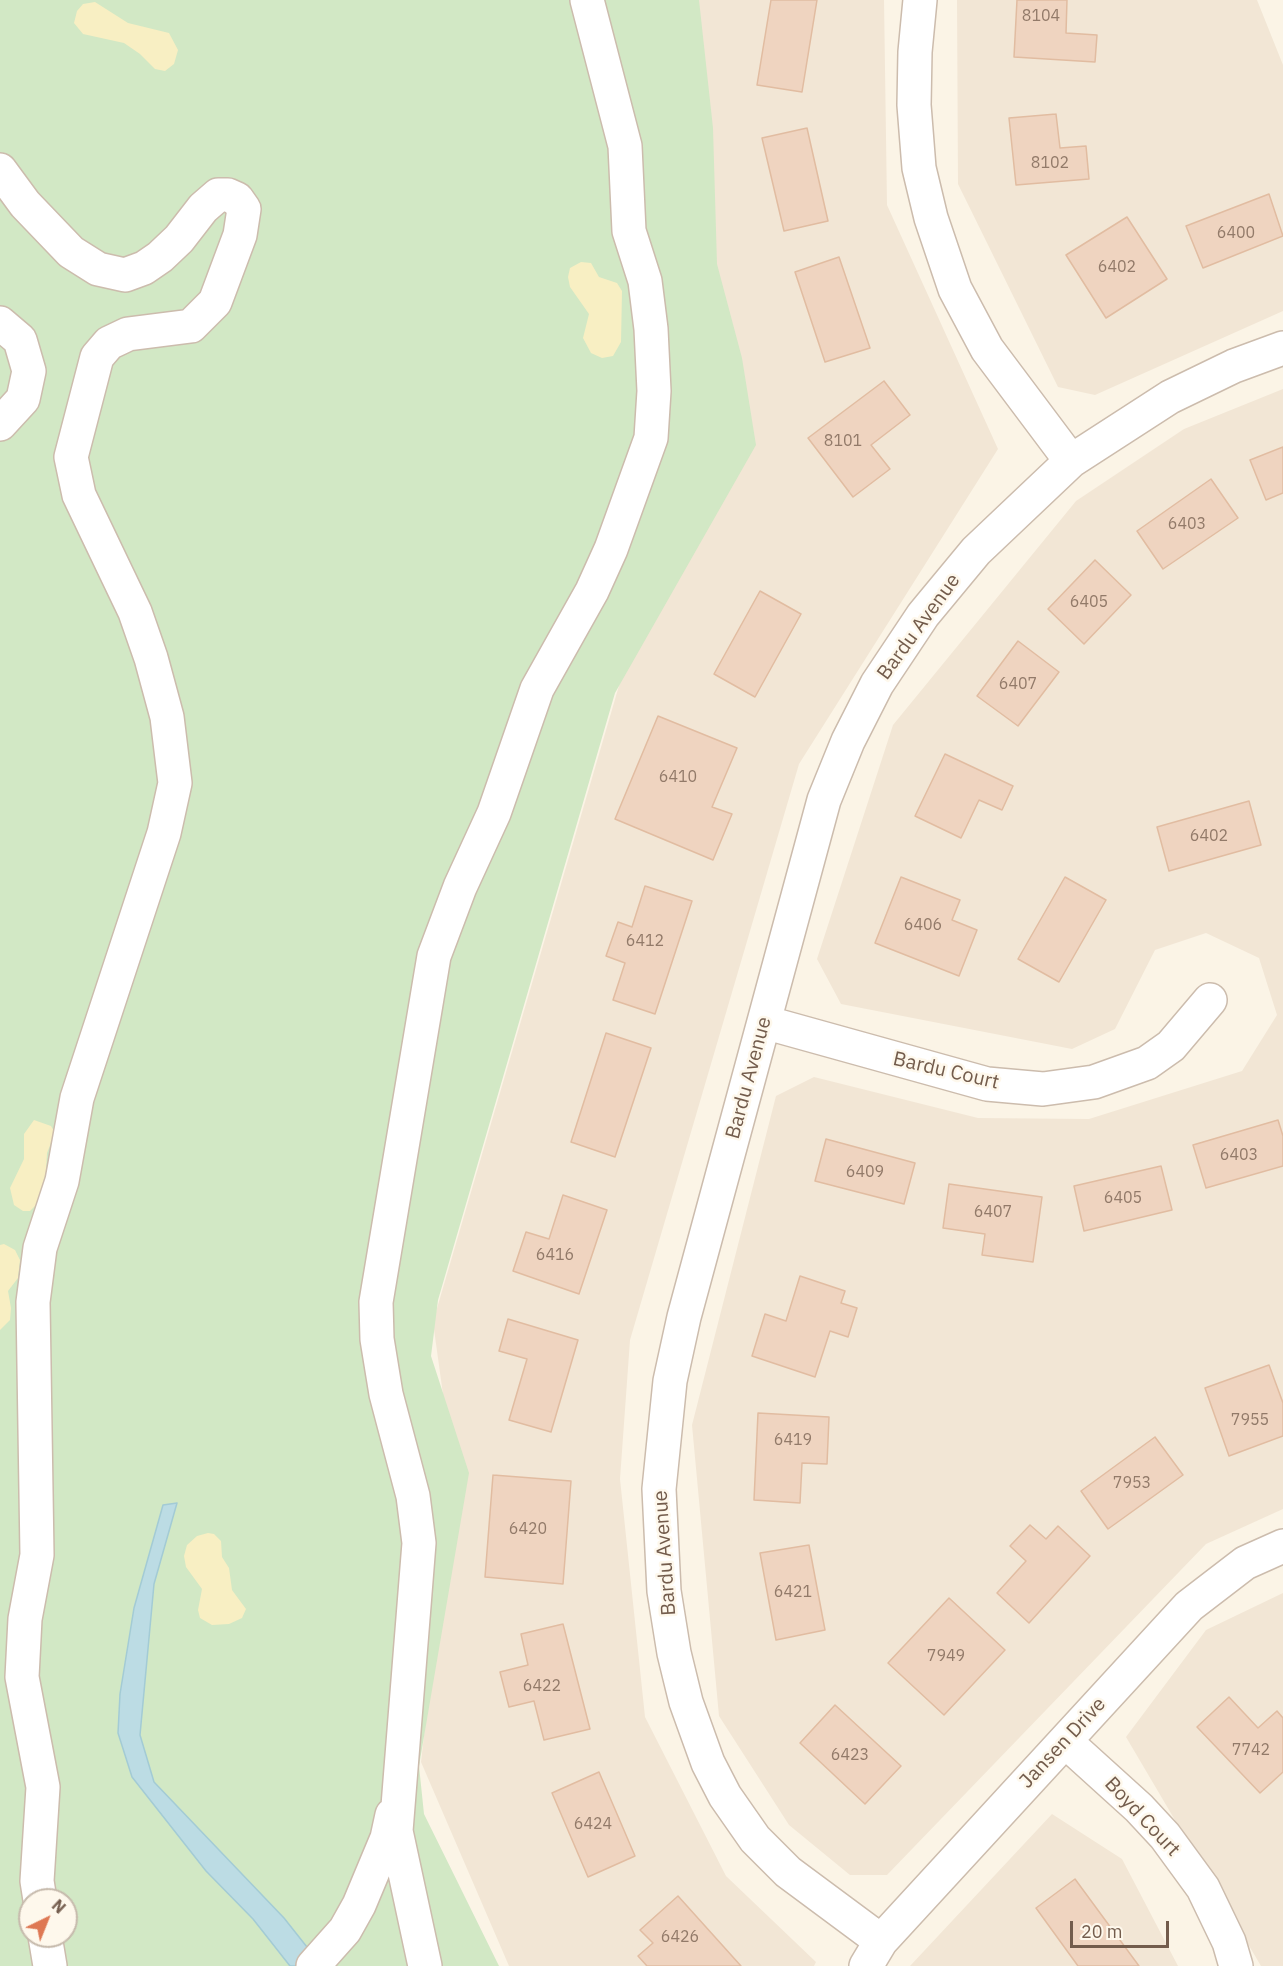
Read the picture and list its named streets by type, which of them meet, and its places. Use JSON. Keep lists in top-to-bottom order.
{
  "streets": {
    "street": [
      "Bardu Avenue",
      "Bardu Court",
      "Jansen Drive",
      "Boyd Court"
    ]
  },
  "crossings": [
    ["Bardu Avenue", "Bardu Court"],
    ["Bardu Avenue", "Jansen Drive"],
    ["Jansen Drive", "Boyd Court"]
  ],
  "house_numbers": [
    "8104",
    "8102",
    "6400",
    "6402",
    "8101",
    "6403",
    "6405",
    "6407",
    "6410",
    "6402",
    "6406",
    "6412",
    "6403",
    "6409",
    "6405",
    "6407",
    "6416",
    "7955",
    "6419",
    "7953",
    "6420",
    "6421",
    "7949",
    "6422",
    "7742",
    "6423",
    "6424",
    "6426"
  ],
  "scale_bar": "20 m",
  "north": "top right"
}
